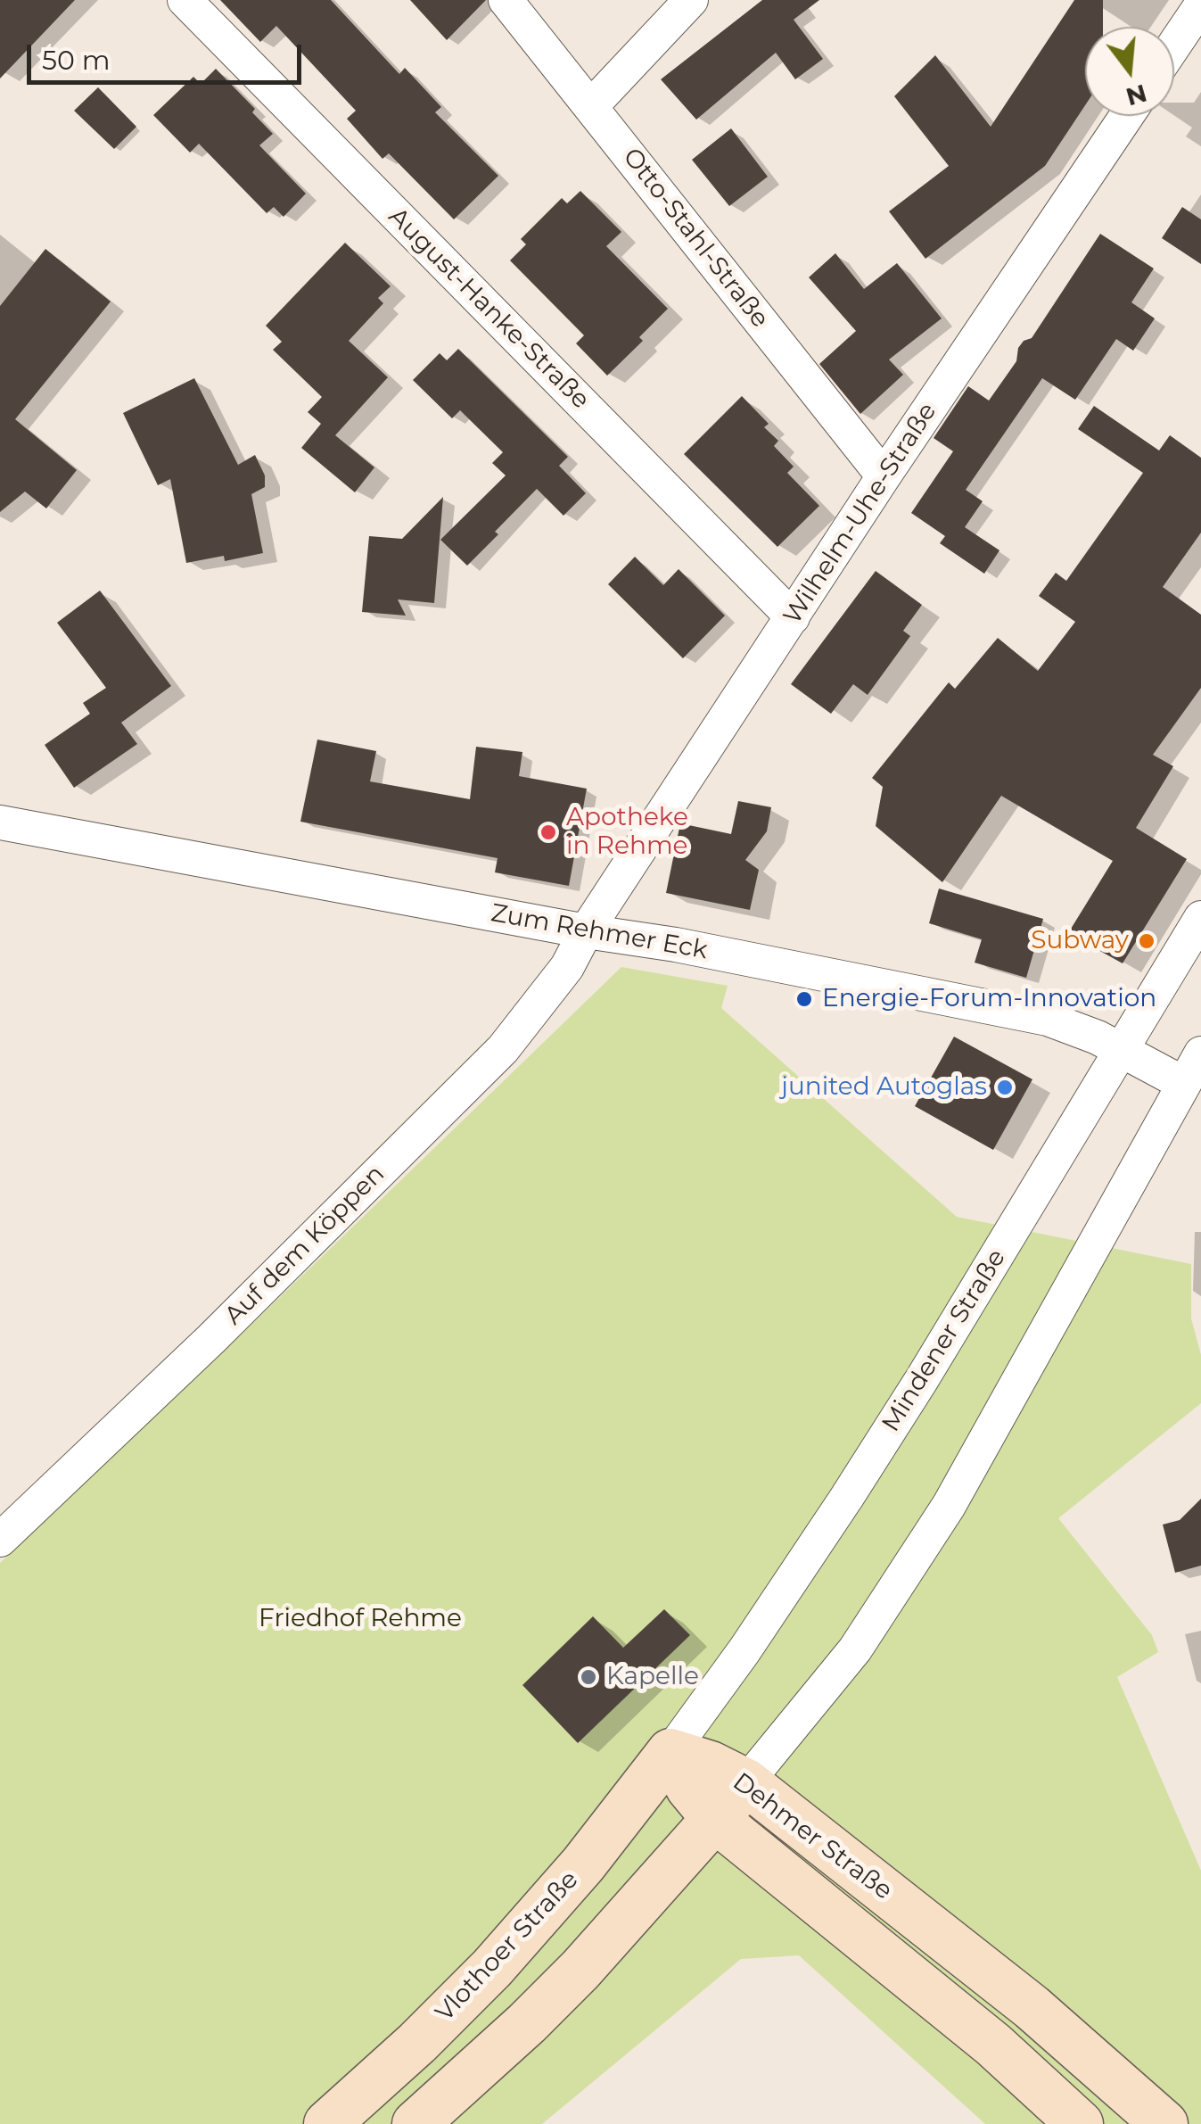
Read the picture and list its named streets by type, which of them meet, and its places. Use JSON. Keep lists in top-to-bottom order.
{
  "streets": {
    "main road": ["Dehmer Straße", "Vlothoer Straße"],
    "street": [
      "Otto-Stahl-Straße",
      "August-Hanke-Straße",
      "Wilhelm-Uhe-Straße",
      "Zum Rehmer Eck",
      "Auf dem Köppen",
      "Mindener Straße"
    ]
  },
  "crossings": [
    ["Otto-Stahl-Straße", "Wilhelm-Uhe-Straße"],
    ["August-Hanke-Straße", "Wilhelm-Uhe-Straße"],
    ["Wilhelm-Uhe-Straße", "Zum Rehmer Eck"],
    ["Wilhelm-Uhe-Straße", "Auf dem Köppen"],
    ["Zum Rehmer Eck", "Auf dem Köppen"],
    ["Zum Rehmer Eck", "Mindener Straße"],
    ["Mindener Straße", "Dehmer Straße"],
    ["Mindener Straße", "Vlothoer Straße"],
    ["Dehmer Straße", "Vlothoer Straße"]
  ],
  "parks": ["Friedhof Rehme"],
  "places": [
    "Apotheke in Rehme",
    "Subway",
    "Energie-Forum-Innovation",
    "junited Autoglas",
    "Kapelle"
  ],
  "scale_bar": "50 m",
  "north": "bottom"
}
